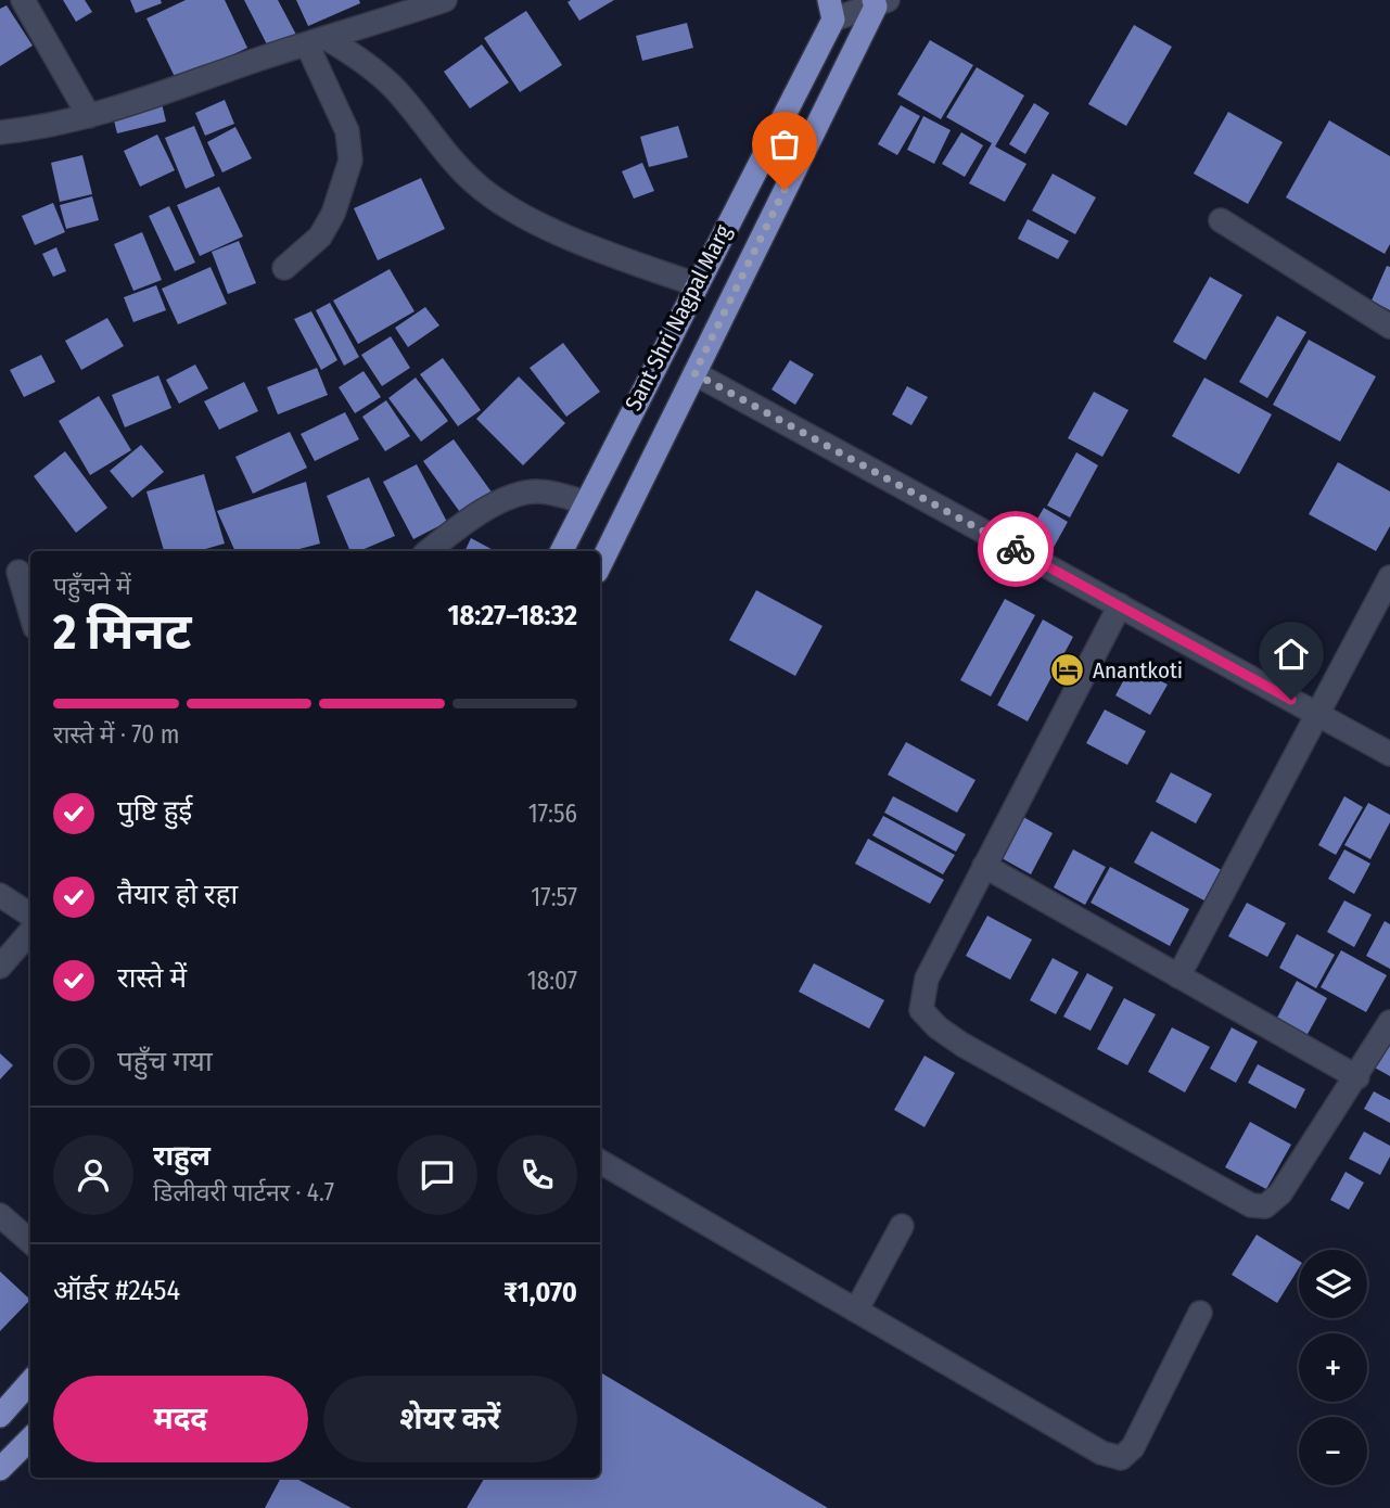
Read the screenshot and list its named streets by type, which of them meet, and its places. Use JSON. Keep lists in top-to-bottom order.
{
  "streets": {
    "main road": ["Sant Shri Nagpal Marg"]
  },
  "places": {
    "hotel": ["Anantkoti"]
  },
  "page": {
    "heading": ["2 मिनट", "पहुँचने में", "18:27–18:32"],
    "panel": [
      "राहुल",
      "डिलीवरी पार्टनर · 4.7",
      "ऑर्डर #2454",
      "₹1,070"
    ],
    "bar": "रास्ते में · 70 m",
    "list": [
      ["पुष्टि हुई", "17:56"],
      ["तैयार हो रहा", "17:57"],
      ["रास्ते में", "18:07"],
      "पहुँच गया"
    ],
    "map_buttons": ["+", "−"],
    "buttons": ["मदद", "शेयर करें"]
  }
}
